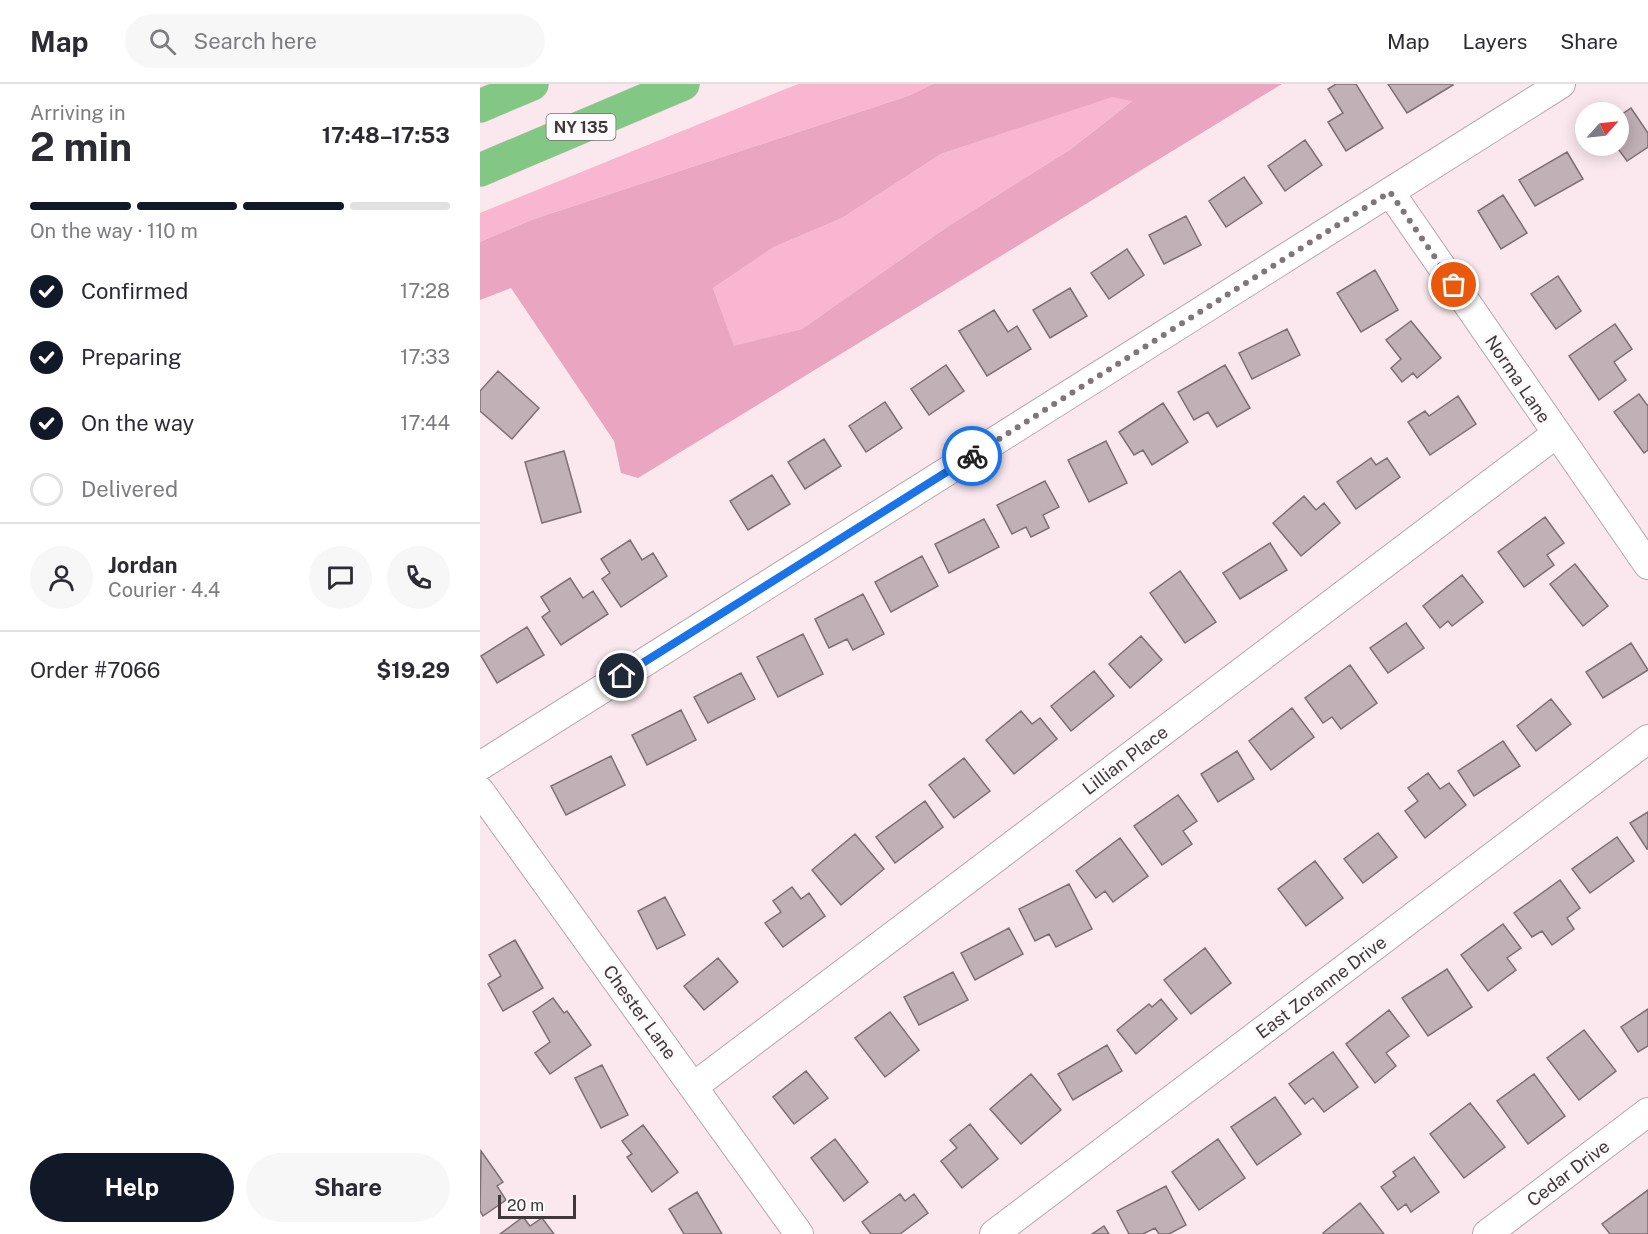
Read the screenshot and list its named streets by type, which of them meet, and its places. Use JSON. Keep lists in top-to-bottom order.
{
  "streets": {
    "highway": ["NY 135"],
    "street": [
      "Norma Lane",
      "Lillian Place",
      "East Zoranne Drive",
      "Chester Lane",
      "Cedar Drive"
    ]
  },
  "crossings": [
    ["Norma Lane", "Lillian Place"],
    ["Lillian Place", "Chester Lane"]
  ],
  "scale_bar": "20 m",
  "north": "top right",
  "page": {
    "header": "Map",
    "search": "Search here",
    "nav": ["Map", "Layers", "Share"],
    "heading": ["2 min", "Arriving in", "17:48–17:53"],
    "panel": [
      "Jordan",
      "Courier · 4.4",
      "Order #7066",
      "$19.29"
    ],
    "bar": "On the way · 110 m",
    "list": [
      ["Confirmed", "17:28"],
      ["Preparing", "17:33"],
      ["On the way", "17:44"],
      "Delivered"
    ],
    "buttons": ["Help", "Share"],
    "scale": "20 m"
  }
}
